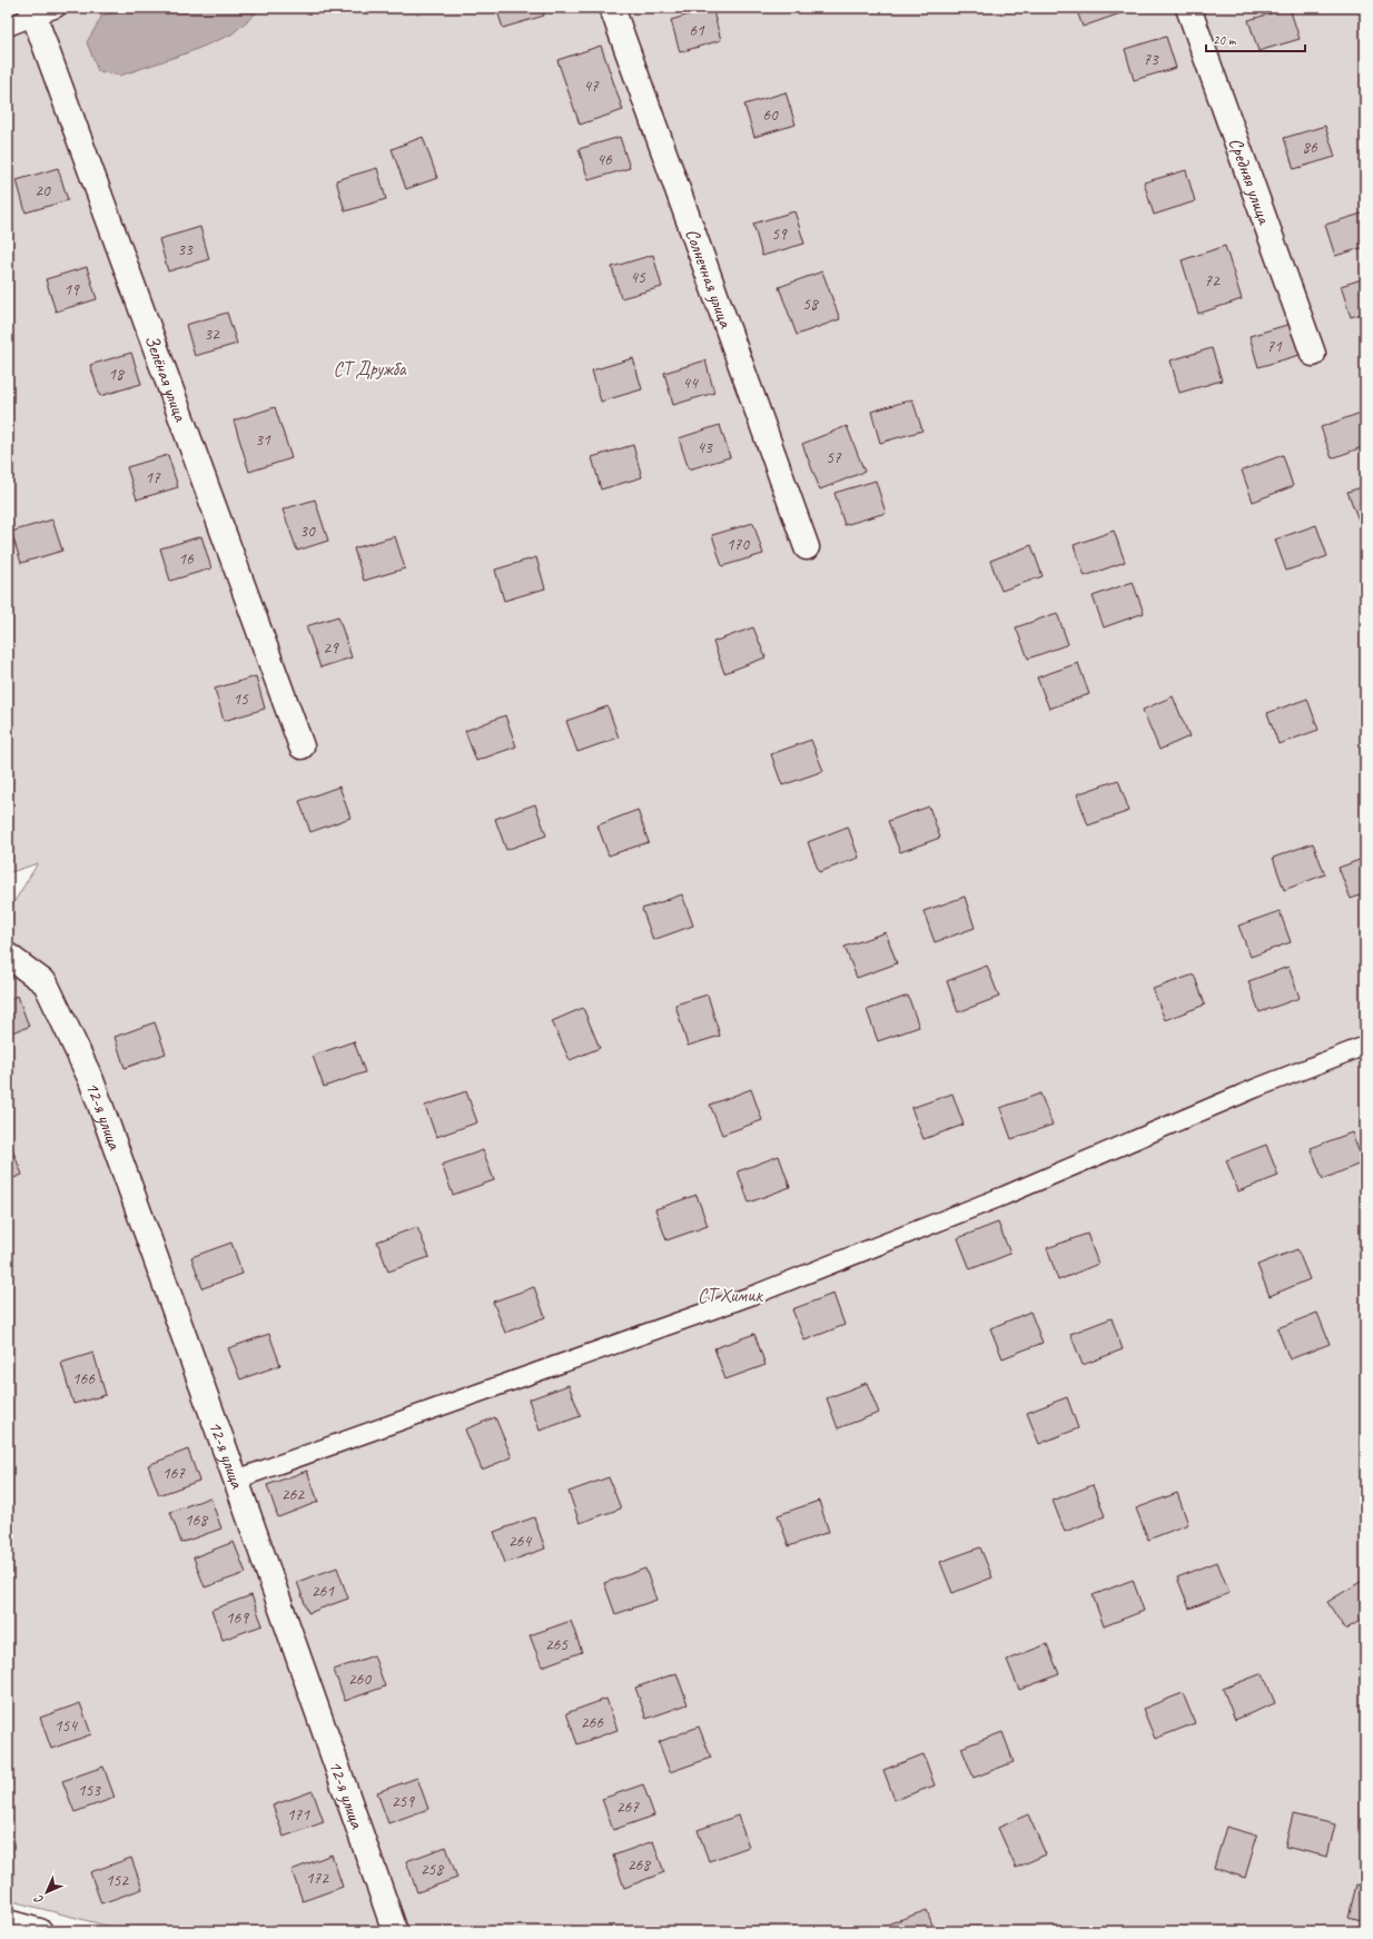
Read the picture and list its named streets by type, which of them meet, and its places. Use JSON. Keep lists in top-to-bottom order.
{
  "streets": {
    "street": [
      "Средняя улица",
      "Солнечная улица",
      "Зелёная улица",
      "12-я улица"
    ]
  },
  "parks": ["СТ Дружба", "СТ Химик"],
  "house_numbers": [
    "61",
    "73",
    "47",
    "60",
    "86",
    "46",
    "20",
    "59",
    "33",
    "45",
    "72",
    "19",
    "58",
    "32",
    "71",
    "18",
    "44",
    "31",
    "43",
    "57",
    "17",
    "30",
    "170",
    "16",
    "29",
    "15",
    "166",
    "167",
    "262",
    "168",
    "264",
    "261",
    "169",
    "265",
    "260",
    "266",
    "154",
    "153",
    "259",
    "267",
    "171",
    "268",
    "258",
    "172",
    "152"
  ],
  "scale_bar": "20 m",
  "north": "bottom left"
}
